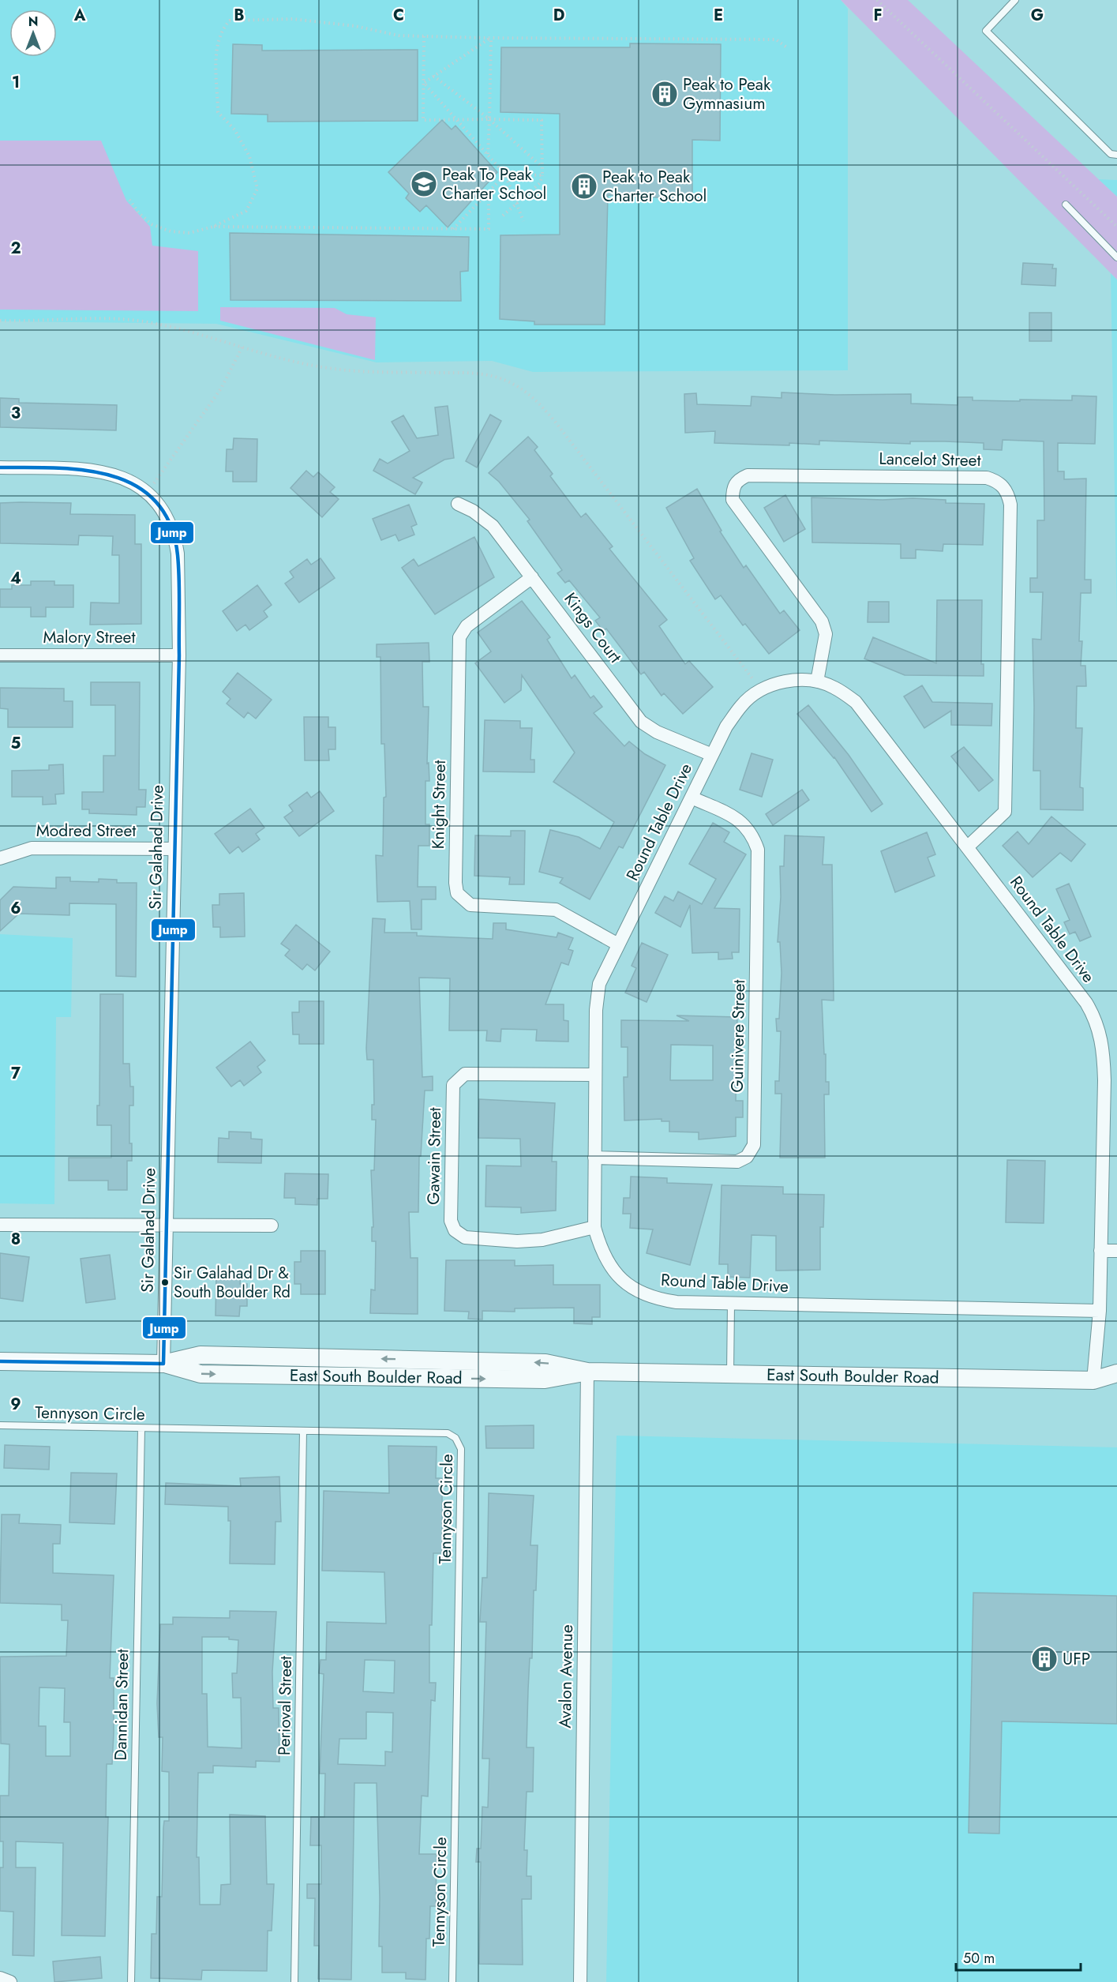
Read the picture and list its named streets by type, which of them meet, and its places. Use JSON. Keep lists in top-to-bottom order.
{
  "streets": {
    "main road": ["East South Boulder Road"],
    "street": [
      "Lancelot Street",
      "Kings Court",
      "Malory Street",
      "Knight Street",
      "Round Table Drive",
      "Modred Street",
      "Sir Galahad Drive",
      "Guinivere Street",
      "Gawain Street",
      "Avalon Avenue"
    ],
    "lane": ["Tennyson Circle", "Dannidan Street", "Perioval Street"]
  },
  "crossings": [
    ["Lancelot Street", "Round Table Drive"],
    ["Kings Court", "Knight Street"],
    ["Kings Court", "Round Table Drive"],
    ["Malory Street", "Sir Galahad Drive"],
    ["Knight Street", "Round Table Drive"],
    ["Round Table Drive", "Guinivere Street"],
    ["Round Table Drive", "Gawain Street"],
    ["Round Table Drive", "East South Boulder Road"],
    ["Modred Street", "Sir Galahad Drive"],
    ["Sir Galahad Drive", "East South Boulder Road"],
    ["East South Boulder Road", "Avalon Avenue"],
    ["Tennyson Circle", "Dannidan Street"],
    ["Tennyson Circle", "Perioval Street"]
  ],
  "places": {
    "building": ["Peak to Peak Gymnasium", "Peak to Peak Charter School", "UFP"],
    "school or university": ["Peak To Peak Charter School"],
    "other": ["Sir Galahad Dr & South Boulder Rd"]
  },
  "lines": ["transit line Jump"],
  "scale_bar": "50 m",
  "north": "top",
  "grid": {
    "columns": [
      "A",
      "B",
      "C",
      "D",
      "E",
      "F",
      "G"
    ],
    "rows": [
      "1",
      "2",
      "3",
      "4",
      "5",
      "6",
      "7",
      "8",
      "9"
    ]
  }
}
